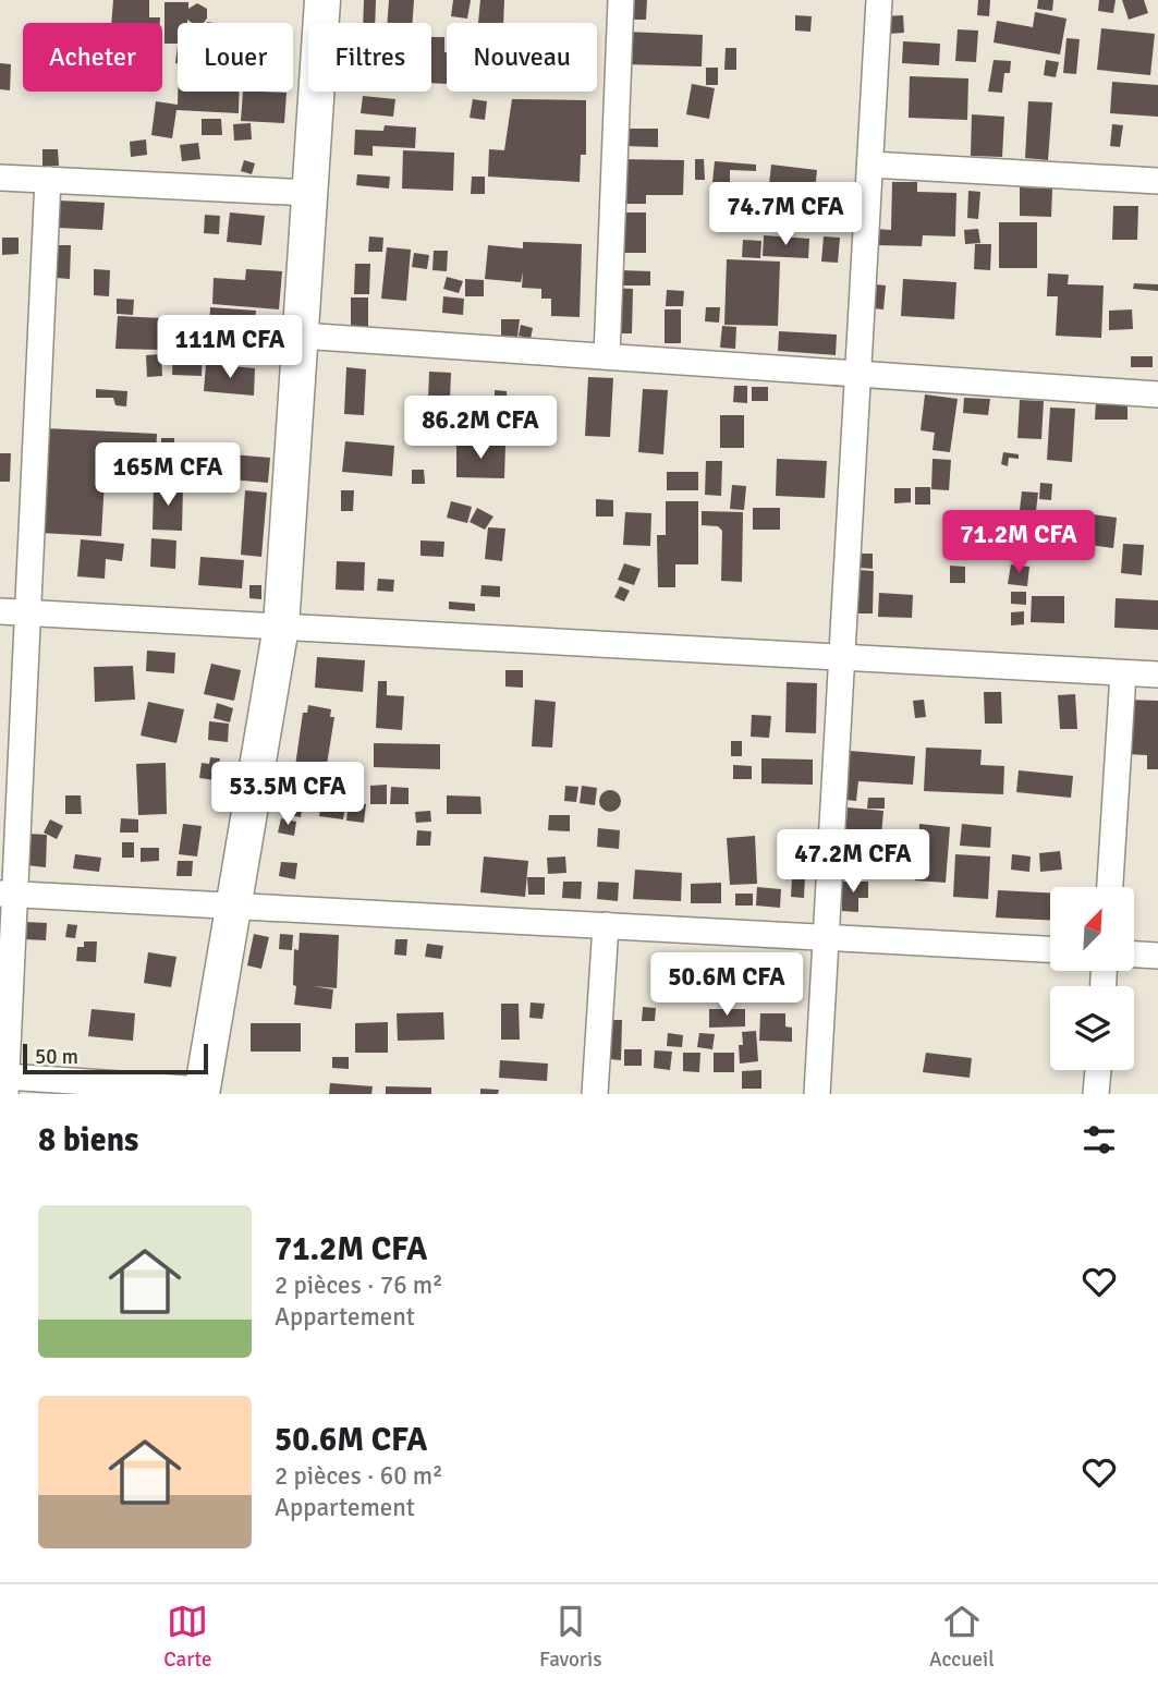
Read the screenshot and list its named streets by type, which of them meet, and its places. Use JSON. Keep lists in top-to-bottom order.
{
  "scale_bar": "50 m",
  "north": "top right",
  "page": {
    "chip": [
      "Acheter",
      "Louer",
      "Filtres",
      "Nouveau"
    ],
    "price": [
      "74.7M CFA",
      "111M CFA",
      "86.2M CFA",
      "165M CFA",
      "71.2M CFA",
      "53.5M CFA",
      "47.2M CFA",
      "50.6M CFA"
    ],
    "scale": "50 m",
    "heading": "8 biens",
    "list": [
      {
        "name": "71.2M CFA",
        "note": "2 pièces · 76 m² · Appartement"
      },
      {
        "name": "50.6M CFA",
        "note": "2 pièces · 60 m² · Appartement"
      }
    ],
    "tabs": ["Carte", "Favoris", "Accueil"]
  }
}
